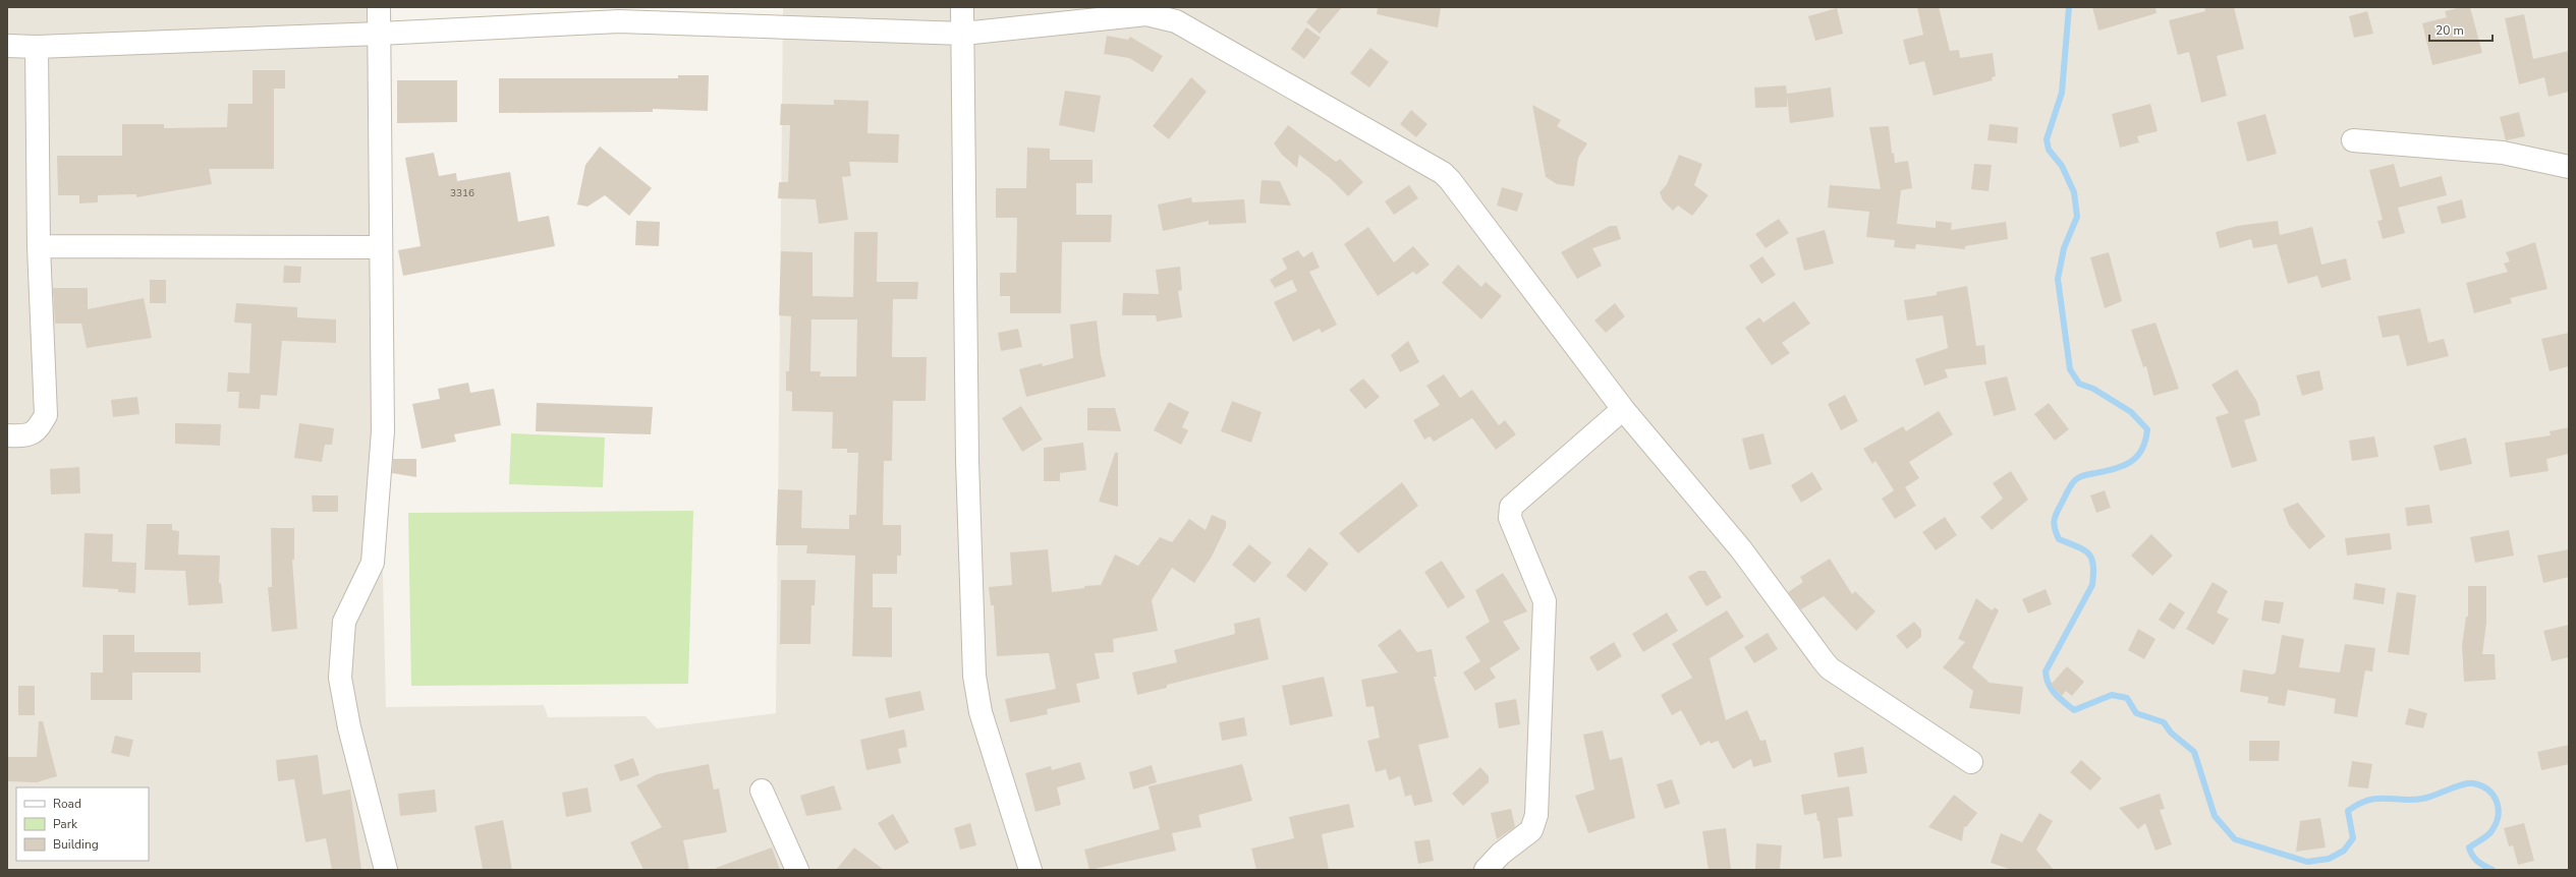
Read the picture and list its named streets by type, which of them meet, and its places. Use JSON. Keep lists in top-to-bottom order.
{
  "house_numbers": ["3316"],
  "legend": ["Road", "Park", "Building"],
  "scale_bar": "20 m"
}
